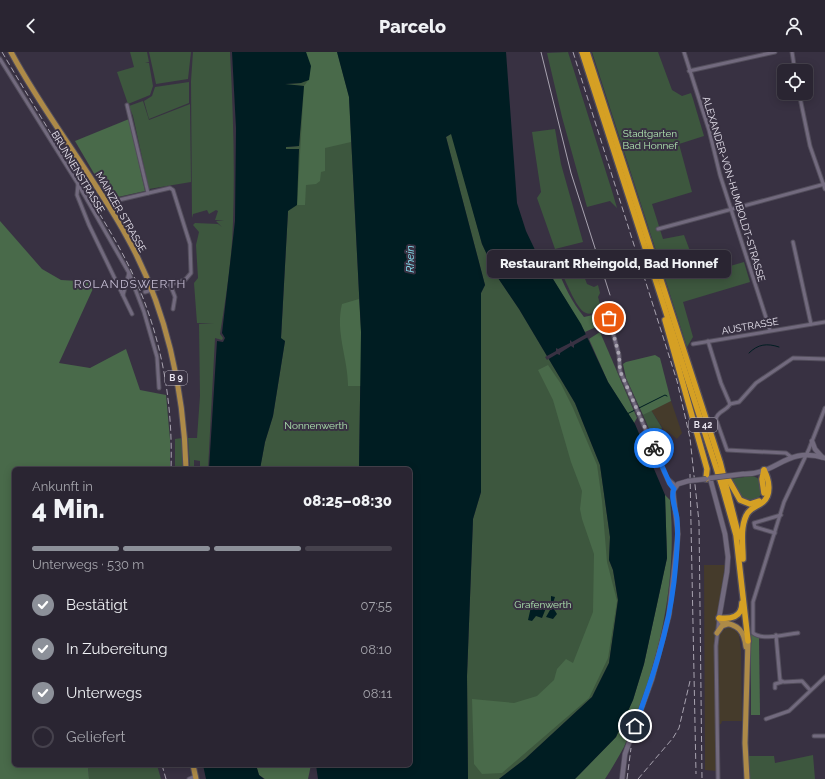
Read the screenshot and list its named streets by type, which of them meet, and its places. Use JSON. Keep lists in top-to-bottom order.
{
  "streets": {
    "highway": ["B 42"],
    "main road": ["MAINZER STRASSE", "B 9"],
    "street": ["BRUNNENSTRASSE", "ALEXANDER-VON-HUMBOLDT-STRASSE", "AUSTRASSE"]
  },
  "crossings": [
    ["ALEXANDER-VON-HUMBOLDT-STRASSE", "AUSTRASSE"]
  ],
  "districts": ["ROLANDSWERTH"],
  "water": ["Rhein"],
  "parks": ["Stadtgarten Bad Honnef", "Nonnenwerth", "Grafenwerth"],
  "places": ["Restaurant Rheingold, Bad Honnef"],
  "page": {
    "header": "Parcelo",
    "bubble": "Restaurant Rheingold, Bad Honnef",
    "heading": ["4 Min.", "Ankunft in", "08:25–08:30"],
    "bar": "Unterwegs · 530 m",
    "list": [
      ["Bestätigt", "07:55"],
      ["In Zubereitung", "08:10"],
      ["Unterwegs", "08:11"],
      "Geliefert"
    ]
  }
}
